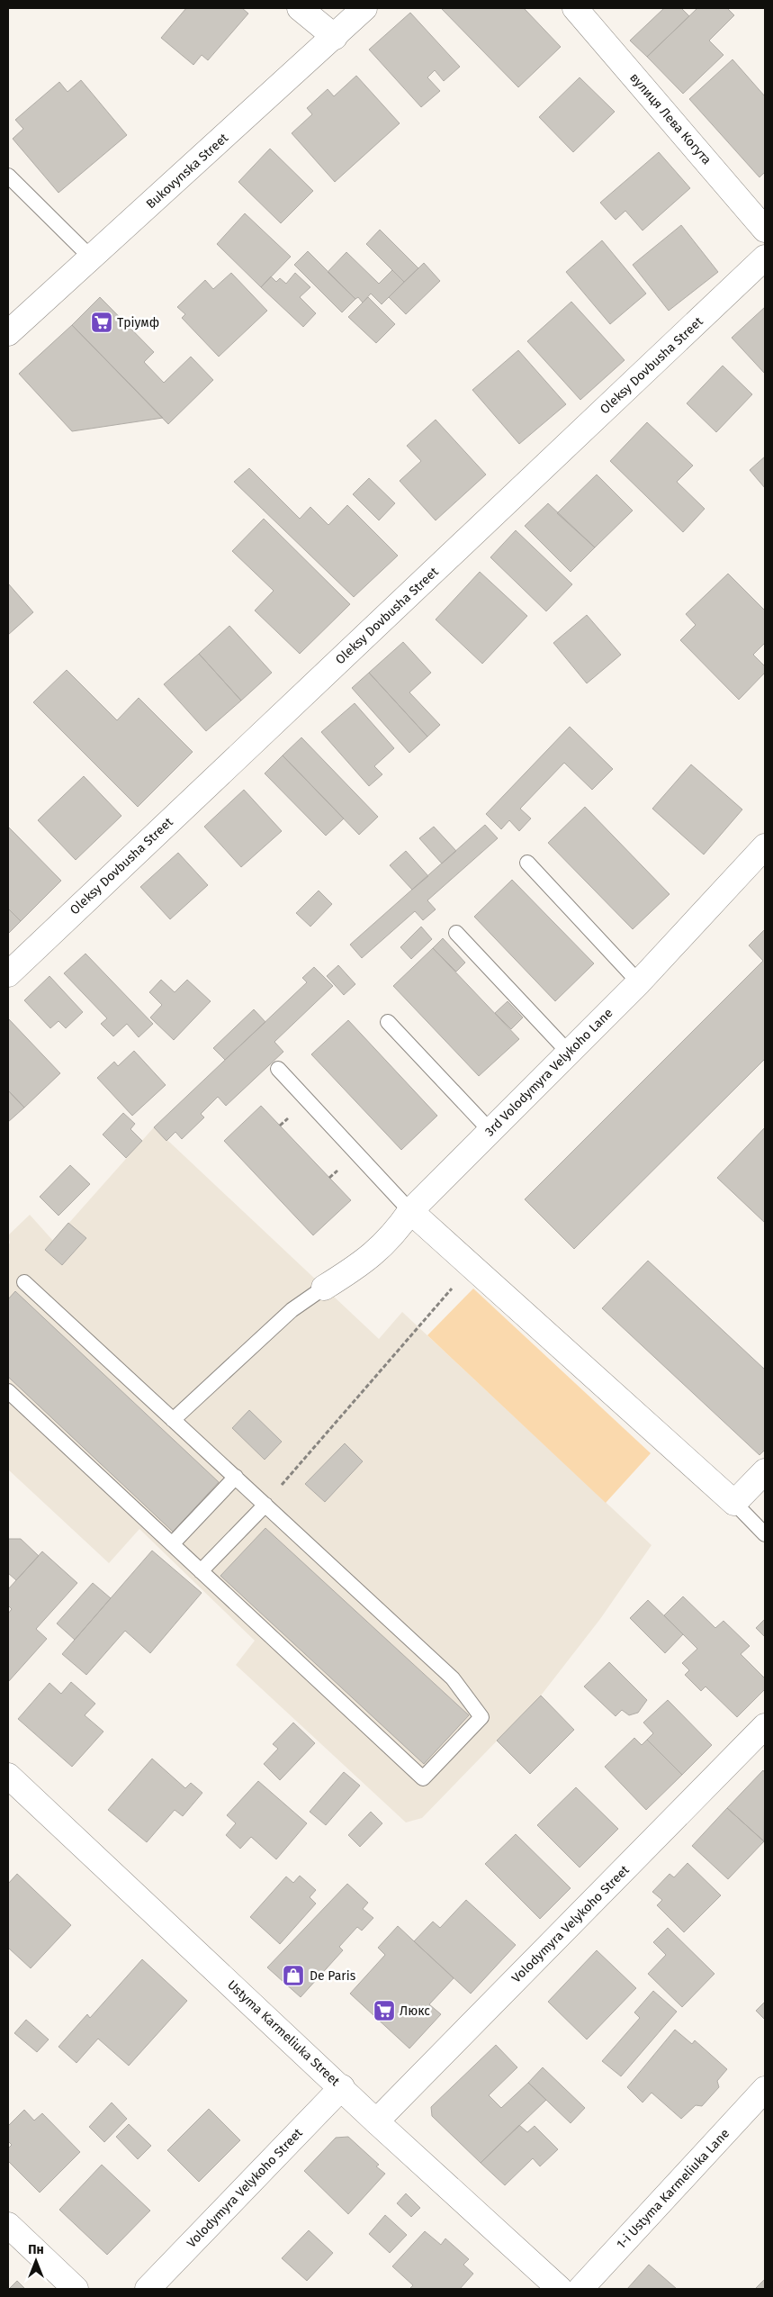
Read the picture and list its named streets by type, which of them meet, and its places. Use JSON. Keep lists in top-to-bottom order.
{
  "streets": {
    "street": [
      "вулиця Лева Когута",
      "Bukovynska Street",
      "Oleksy Dovbusha Street",
      "3rd Volodymyra Velykoho Lane",
      "Volodymyra Velykoho Street",
      "Ustyma Karmeliuka Street",
      "1-i Ustyma Karmeliuka Lane"
    ]
  },
  "crossings": [
    ["Volodymyra Velykoho Street", "Ustyma Karmeliuka Street"]
  ],
  "places": {
    "supermarket": ["Тріумф", "Люкс"],
    "shop": ["De Paris"]
  },
  "north": "top"
}
